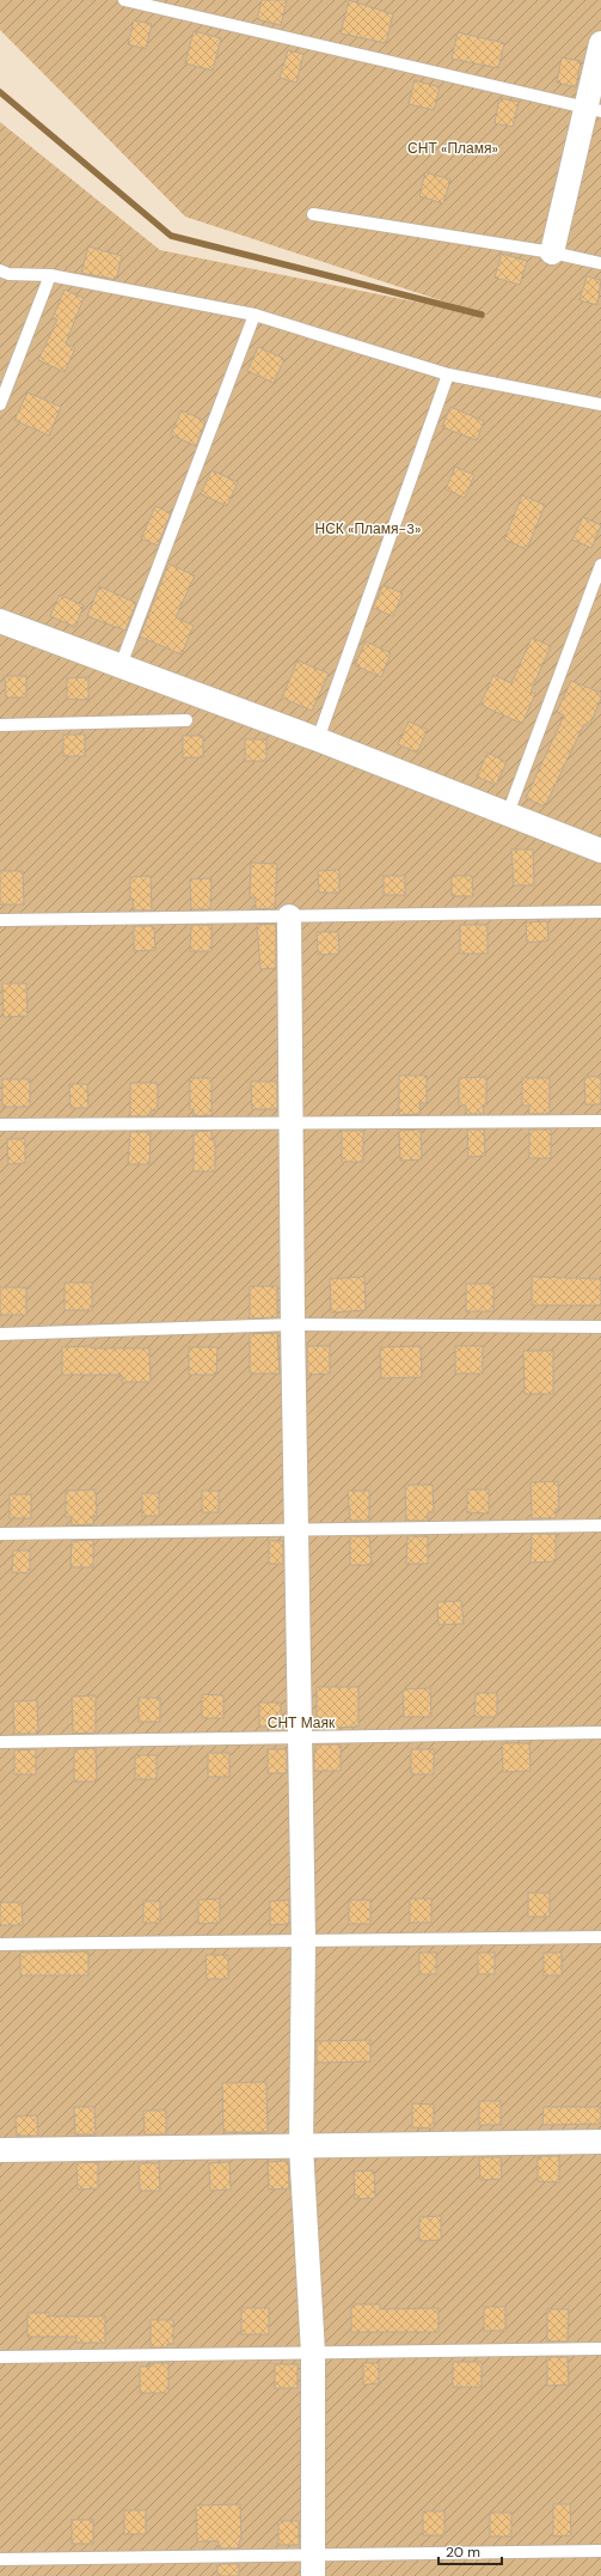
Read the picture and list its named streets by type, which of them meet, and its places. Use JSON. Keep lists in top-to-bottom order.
{
  "parks": ["СНТ «Пламя»", "НСК «Пламя-3»", "СНТ Маяк"],
  "scale_bar": "20 m"
}
